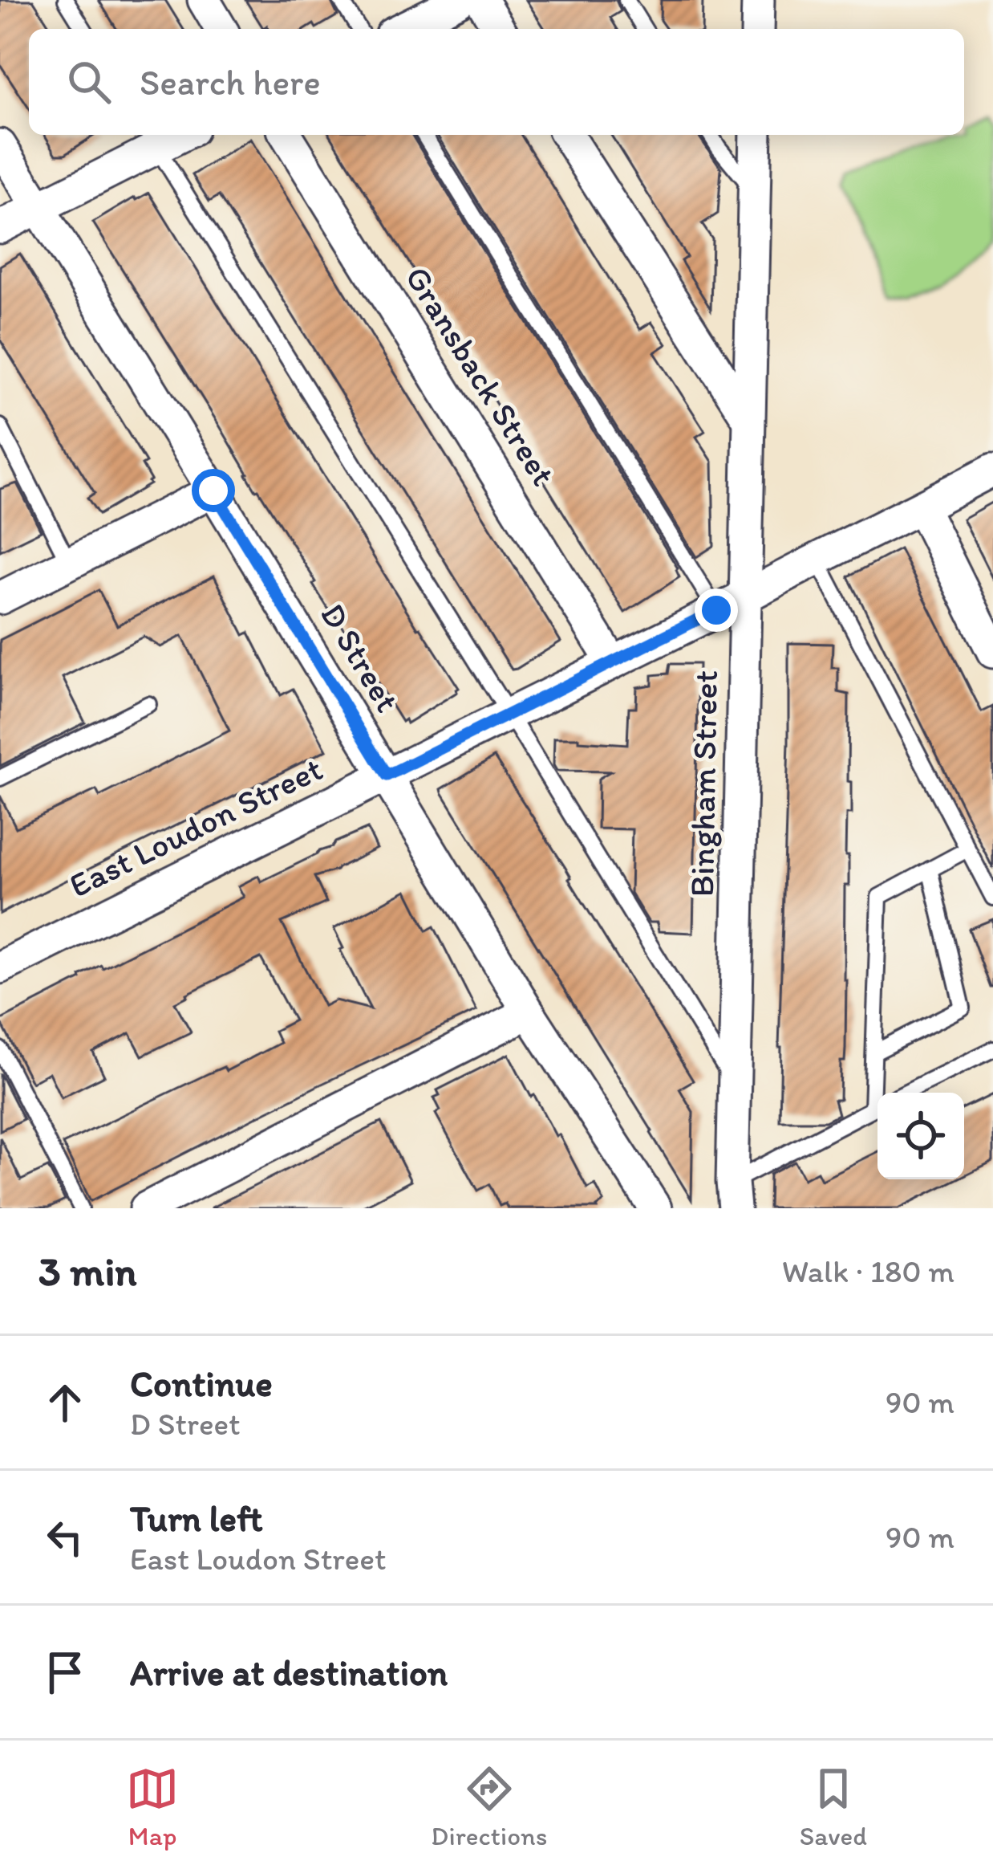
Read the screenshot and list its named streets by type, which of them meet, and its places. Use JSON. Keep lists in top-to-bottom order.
{
  "streets": {
    "street": [
      "Gransback Street",
      "D Street",
      "Bingham Street",
      "East Loudon Street"
    ]
  },
  "crossings": [
    ["Gransback Street", "East Loudon Street"],
    ["D Street", "East Loudon Street"],
    ["Bingham Street", "East Loudon Street"]
  ],
  "page": {
    "search": "Search here",
    "heading": ["3 min", "Walk · 180 m"],
    "list": [
      ["Continue", "D Street", "90 m"],
      ["Turn left", "East Loudon Street", "90 m"],
      "Arrive at destination"
    ],
    "nav": ["Map", "Directions", "Saved"]
  }
}
